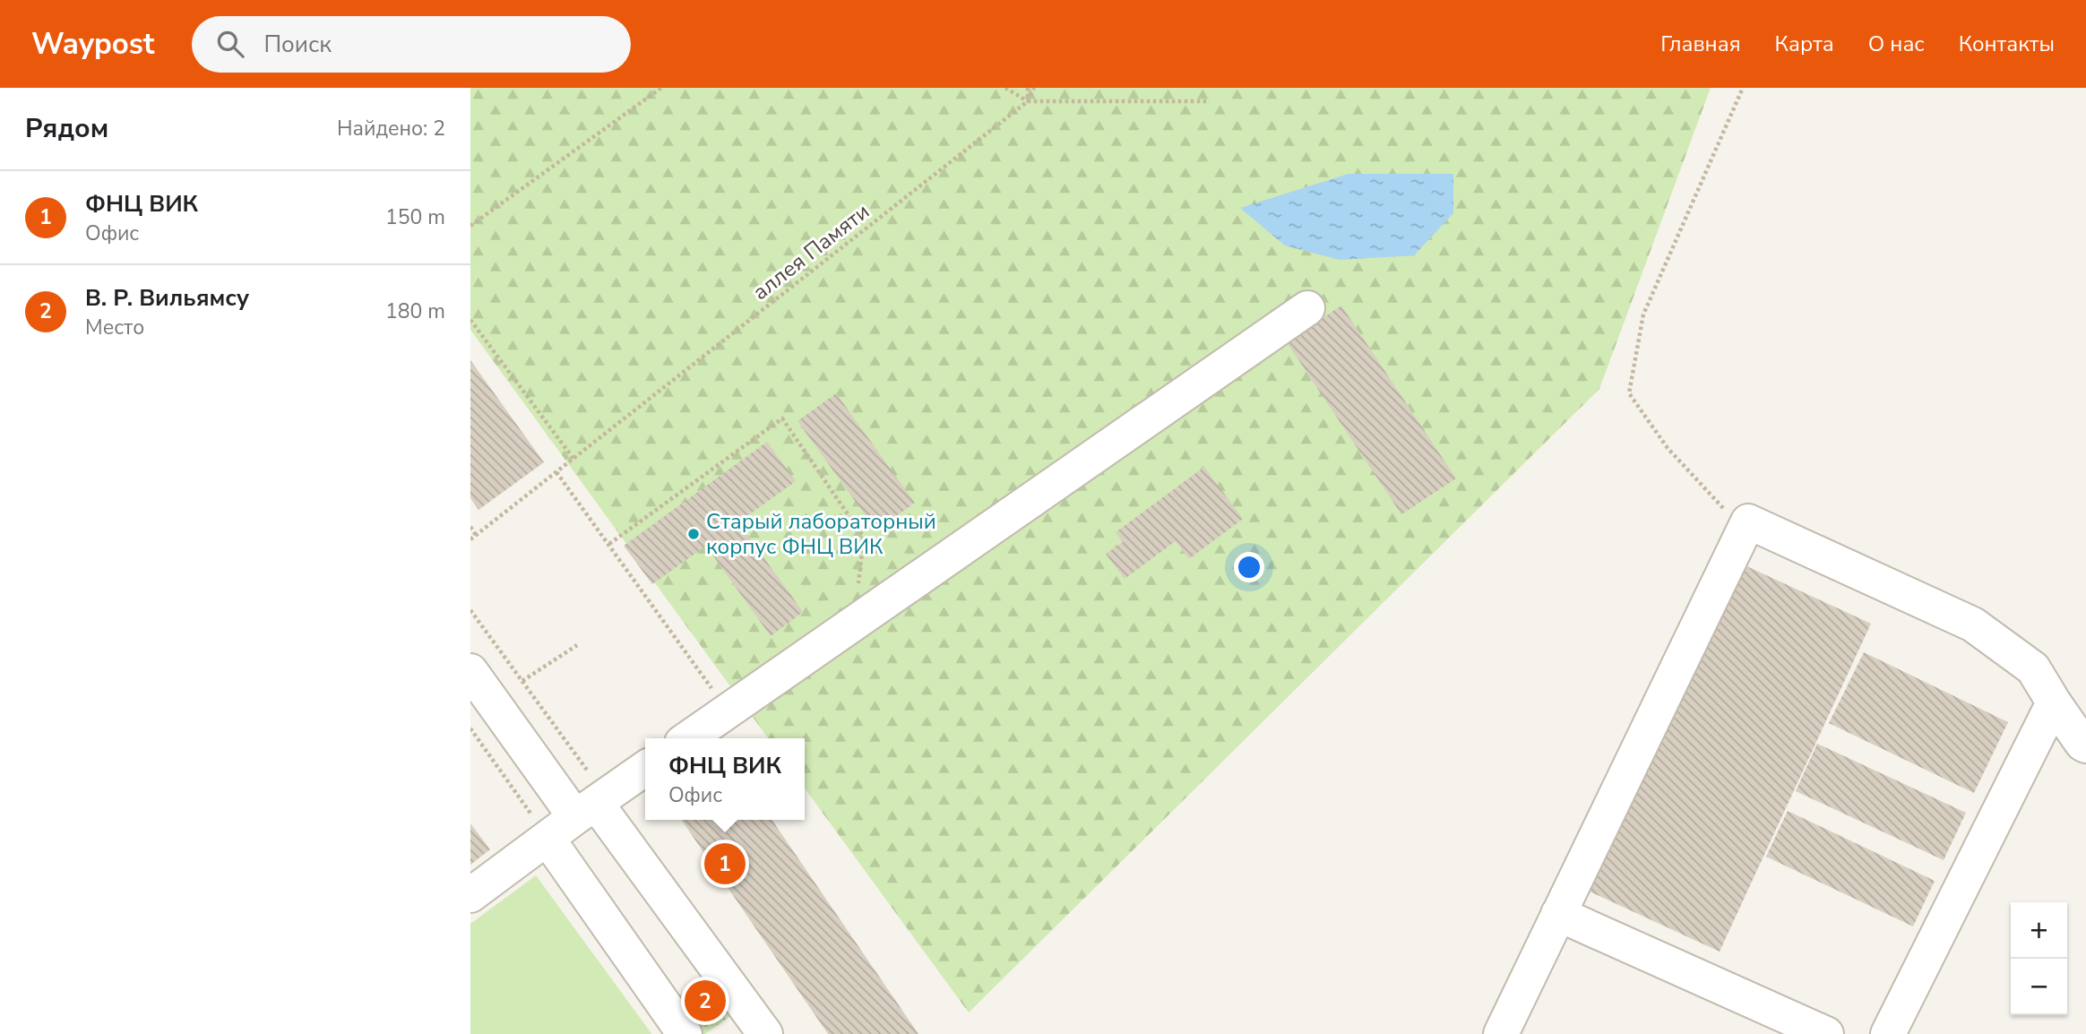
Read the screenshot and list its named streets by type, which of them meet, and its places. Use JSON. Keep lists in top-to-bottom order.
{
  "streets": {
    "path": ["аллея Памяти"]
  },
  "places": ["Старый лабораторный корпус ФНЦ ВИК"],
  "page": {
    "header": "Waypost",
    "search": "Поиск",
    "nav": [
      "Главная",
      "Карта",
      "О нас",
      "Контакты"
    ],
    "heading": ["Рядом", "Найдено: 2"],
    "list": [
      {
        "mark": "1",
        "name": "ФНЦ ВИК",
        "note": "Офис",
        "value": "150 m"
      },
      {
        "mark": "2",
        "name": "В. Р. Вильямсу",
        "note": "Место",
        "value": "180 m"
      }
    ],
    "popup": ["ФНЦ ВИК", "Офис"],
    "pins": ["1", "2"],
    "map_buttons": ["+", "−"]
  }
}
